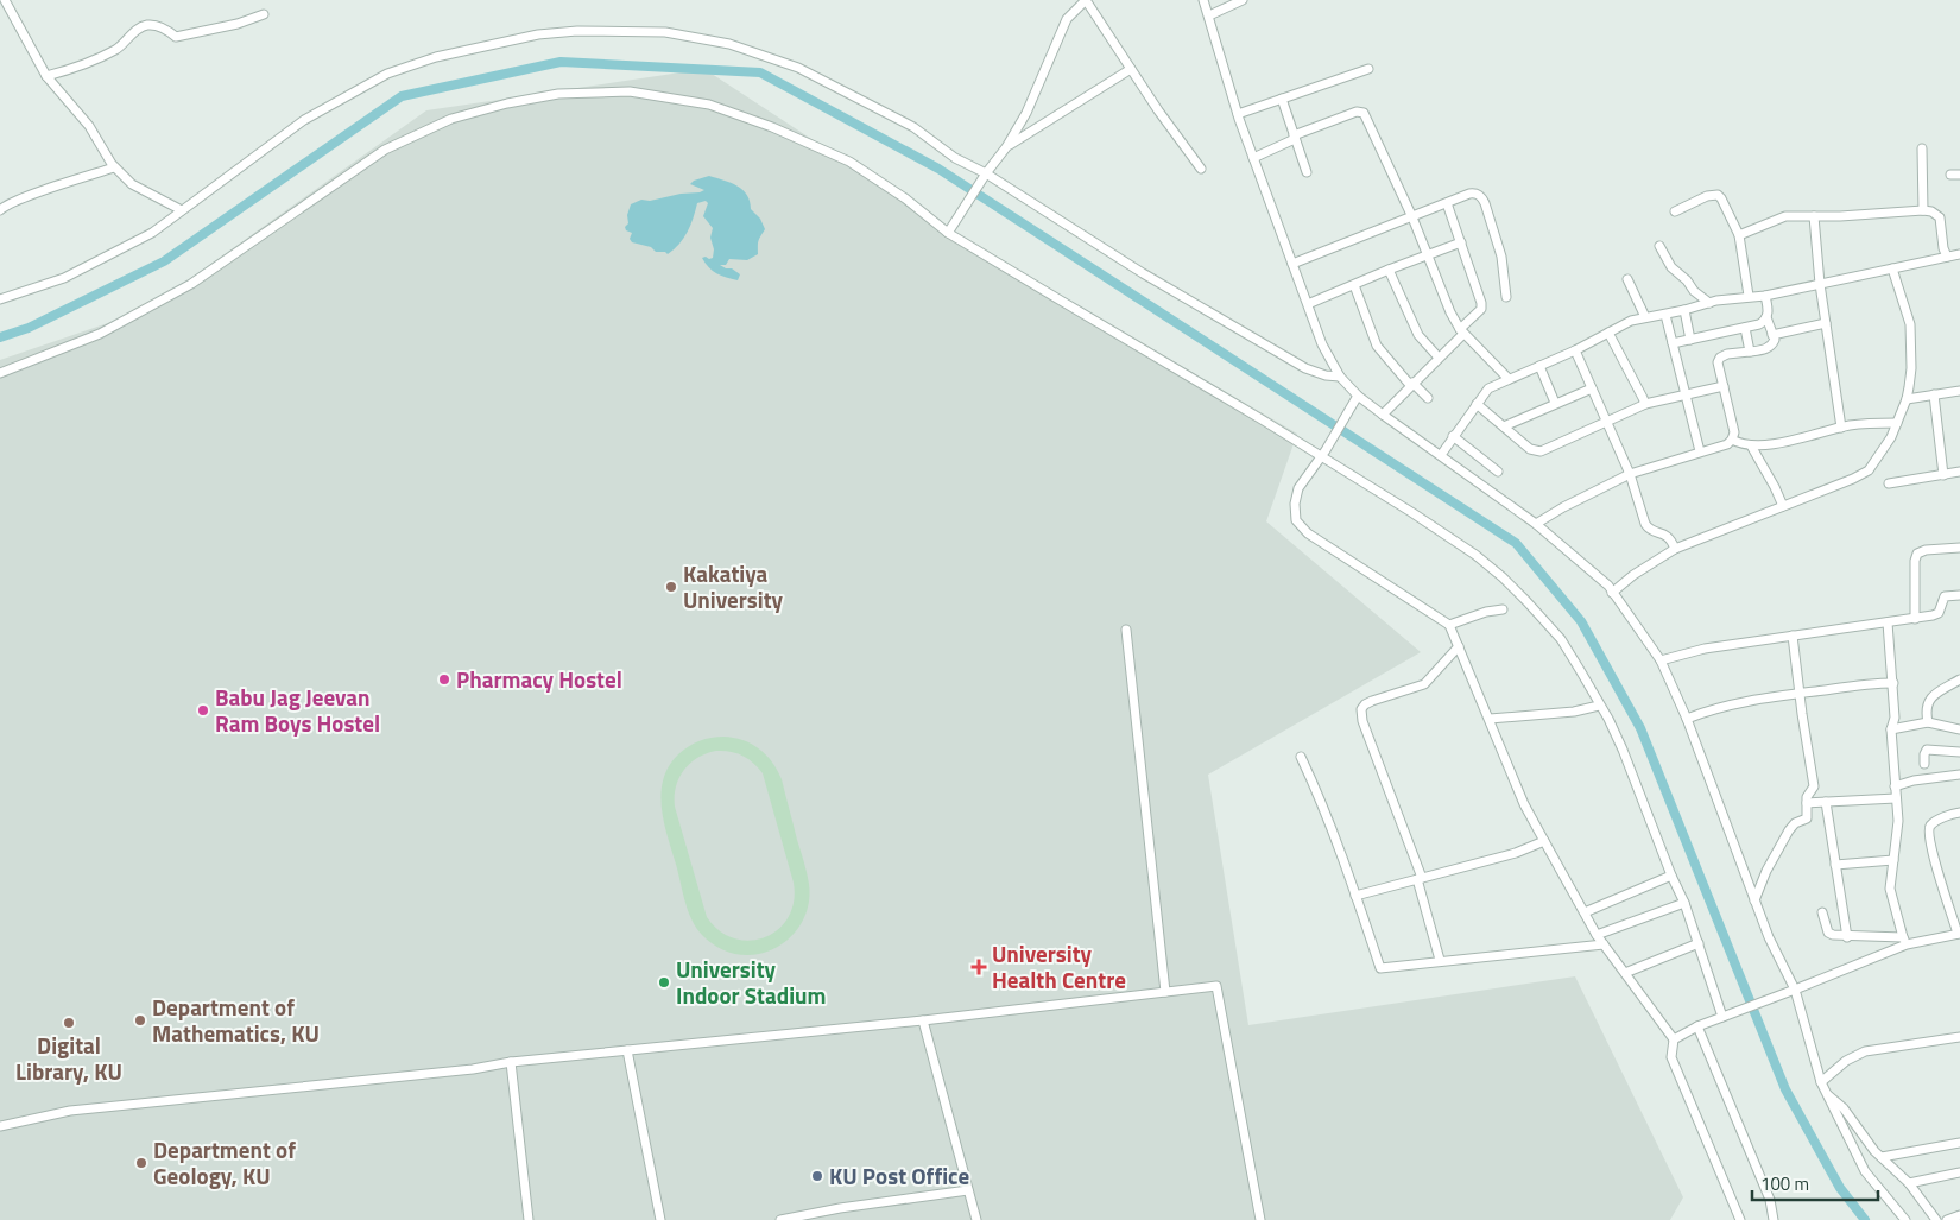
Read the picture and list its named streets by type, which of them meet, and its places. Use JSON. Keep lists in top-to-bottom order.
{
  "places": {
    "other": [
      "Kakatiya University",
      "Pharmacy Hostel",
      "Babu Jag Jeevan Ram Boys Hostel",
      "University Indoor Stadium",
      "Department of Mathematics, KU",
      "Digital Library, KU",
      "Department of Geology, KU",
      "KU Post Office"
    ],
    "health": ["University Health Centre"]
  },
  "scale_bar": "100 m"
}
